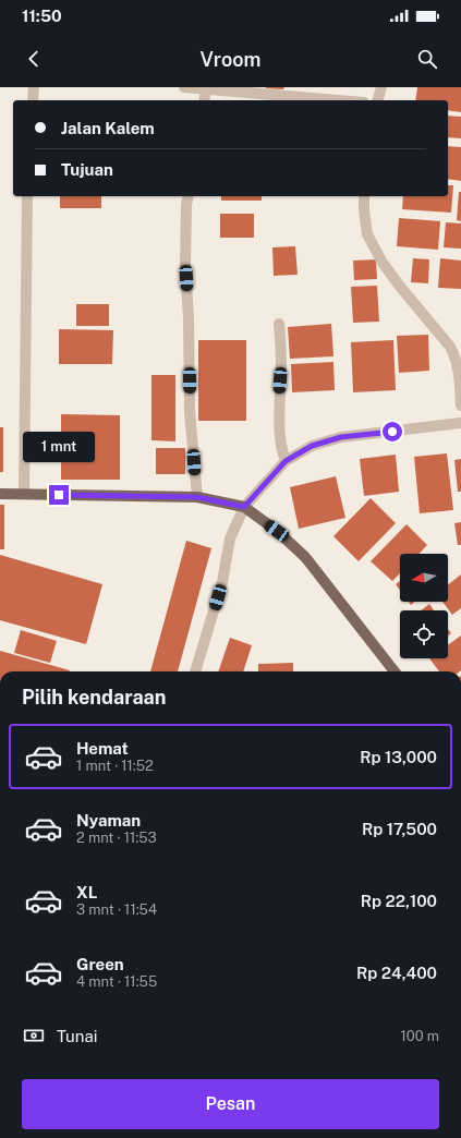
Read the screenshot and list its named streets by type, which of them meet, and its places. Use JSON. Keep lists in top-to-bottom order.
{
  "north": "left",
  "page": {
    "status": "11:50",
    "header": "Vroom",
    "banner": ["Jalan Kalem", "Tujuan"],
    "bubble": "1 mnt",
    "heading": "Pilih kendaraan",
    "list": [
      {
        "name": "Hemat",
        "note": "1 mnt · 11:52",
        "value": "Rp 13,000"
      },
      {
        "name": "Nyaman",
        "note": "2 mnt · 11:53",
        "value": "Rp 17,500"
      },
      {
        "name": "XL",
        "note": "3 mnt · 11:54",
        "value": "Rp 22,100"
      },
      {
        "name": "Green",
        "note": "4 mnt · 11:55",
        "value": "Rp 24,400"
      }
    ],
    "pay": ["Tunai", "100 m"],
    "buttons": "Pesan"
  }
}
